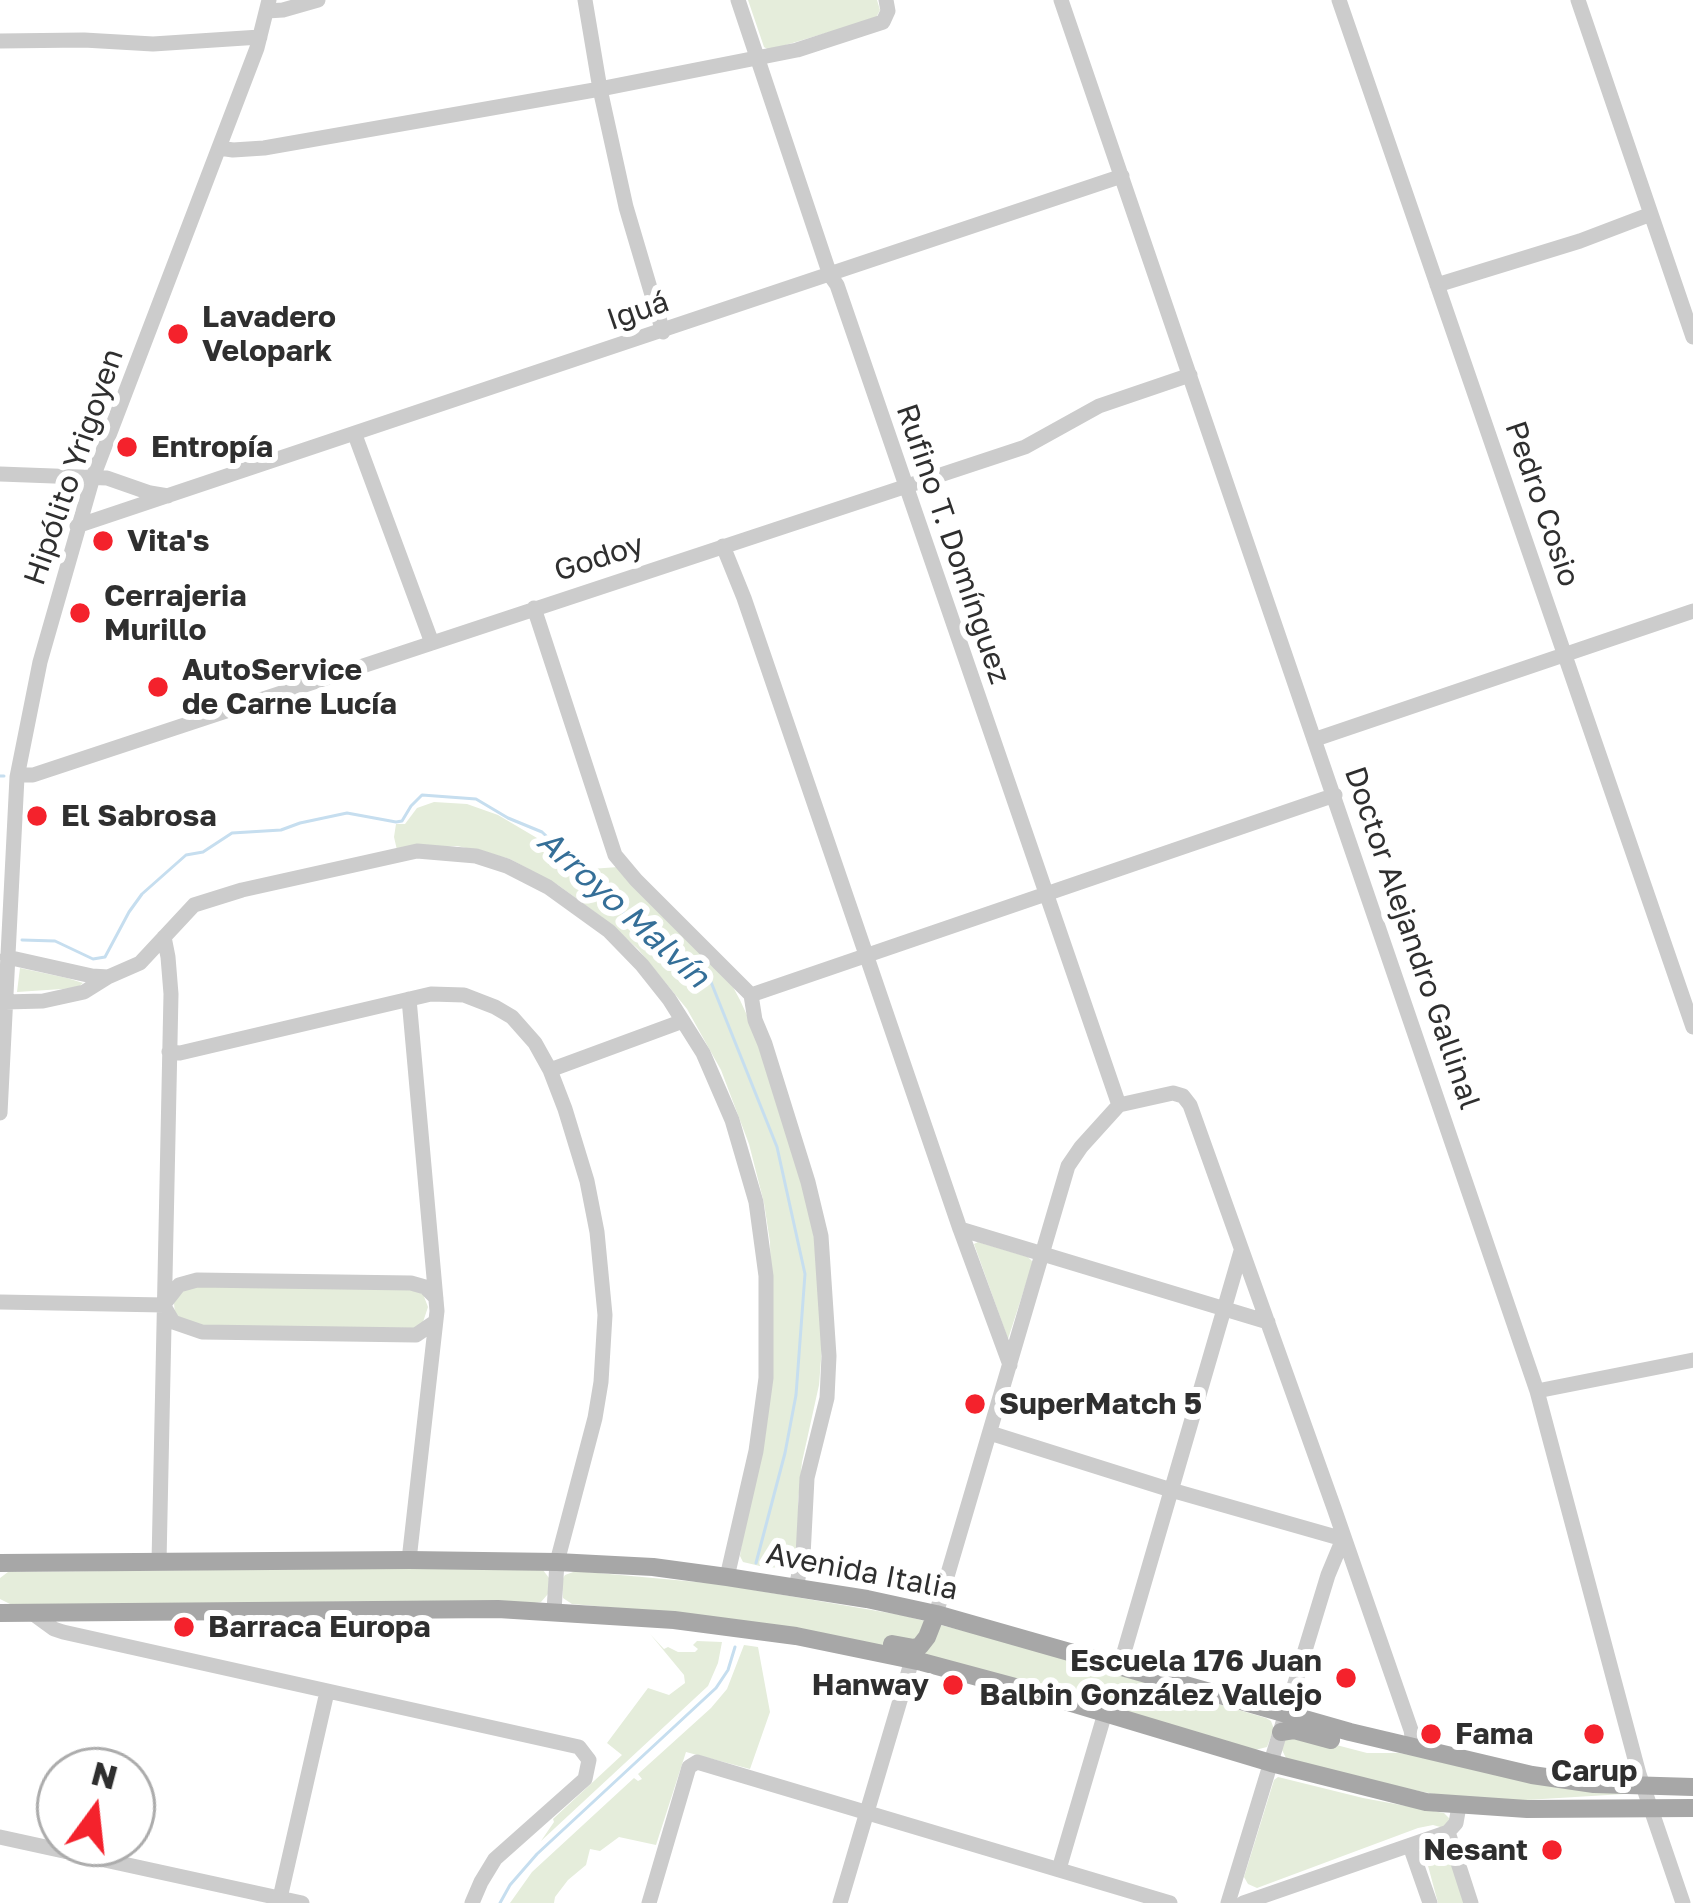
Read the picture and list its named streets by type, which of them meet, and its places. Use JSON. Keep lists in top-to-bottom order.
{
  "streets": {
    "main road": ["Avenida Italia"],
    "street": [
      "Iguá",
      "Hipólito Yrigoyen",
      "Pedro Cosio",
      "Rufino T. Domínguez",
      "Godoy",
      "Doctor Alejandro Gallinal"
    ]
  },
  "crossings": [
    ["Iguá", "Hipólito Yrigoyen"],
    ["Iguá", "Rufino T. Domínguez"],
    ["Iguá", "Doctor Alejandro Gallinal"],
    ["Hipólito Yrigoyen", "Godoy"],
    ["Rufino T. Domínguez", "Godoy"],
    ["Godoy", "Doctor Alejandro Gallinal"],
    ["Doctor Alejandro Gallinal", "Avenida Italia"]
  ],
  "water": ["Arroyo Malvín"],
  "places": [
    "Lavadero Velopark",
    "Entropía",
    "Vita's",
    "Cerrajeria Murillo",
    "AutoService de Carne Lucía",
    "El Sabrosa",
    "SuperMatch 5",
    "Barraca Europa",
    "Escuela 176 Juan Balbin González Vallejo",
    "Hanway",
    "Fama",
    "Carup",
    "Nesant"
  ],
  "north": "top"
}
